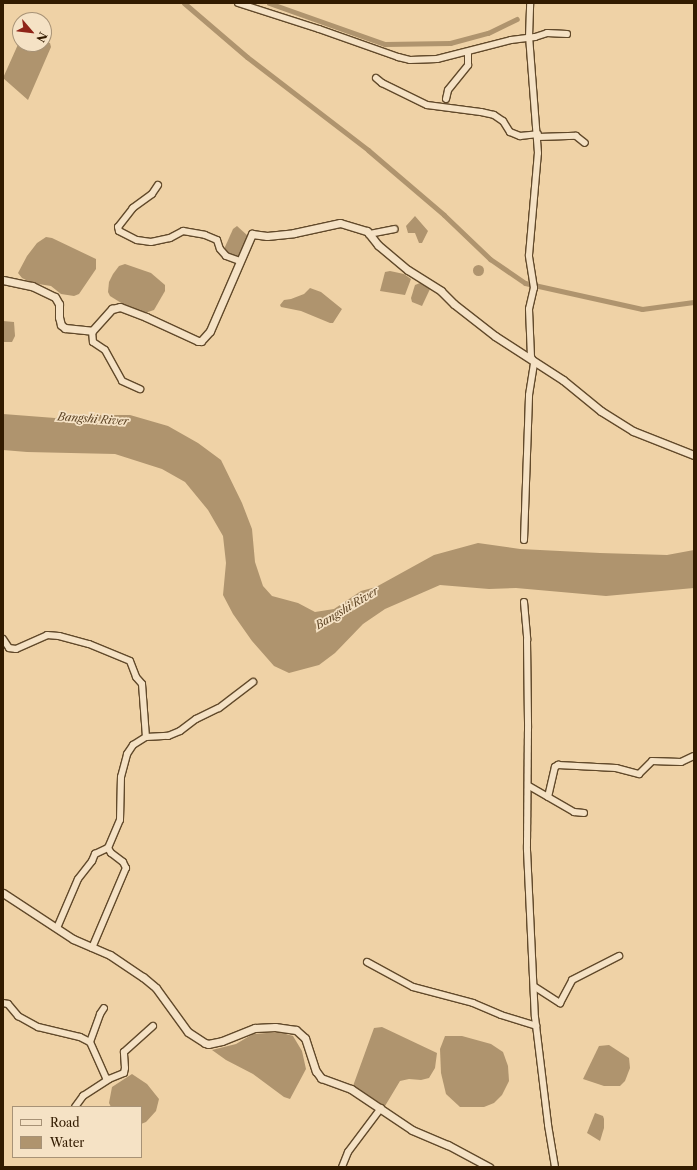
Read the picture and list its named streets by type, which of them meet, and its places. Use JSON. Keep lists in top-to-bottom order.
{
  "water": ["Bangshi River"],
  "legend": ["Road", "Water"],
  "north": "bottom right"
}
